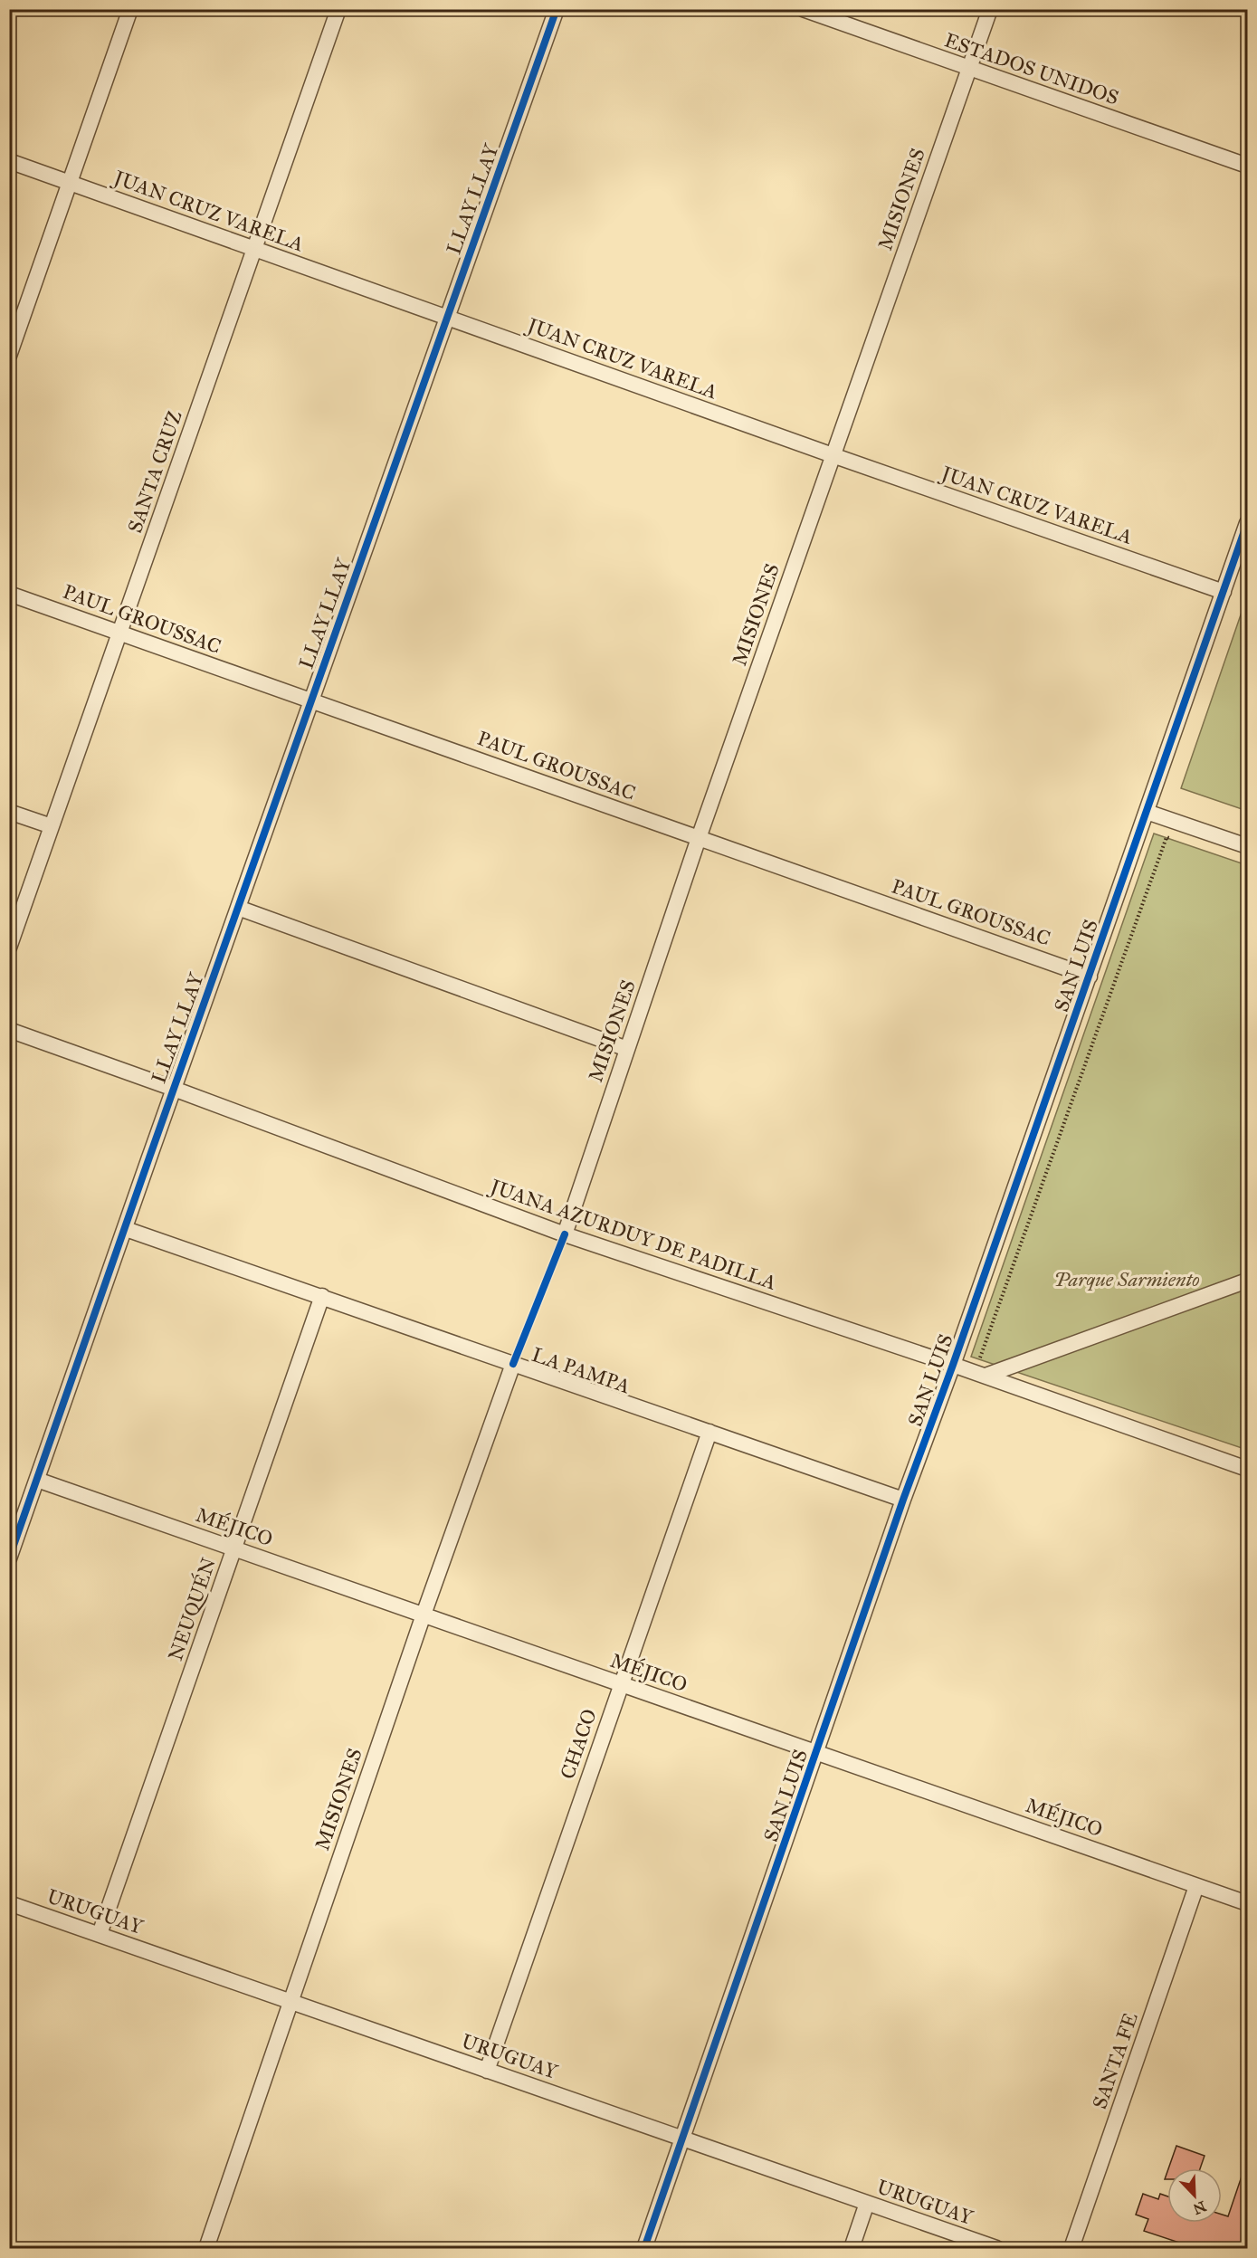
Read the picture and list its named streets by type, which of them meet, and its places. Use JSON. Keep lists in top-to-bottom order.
{
  "streets": {
    "street": [
      "ESTADOS UNIDOS",
      "LLAY LLAY",
      "MISIONES",
      "JUAN CRUZ VARELA",
      "SANTA CRUZ",
      "PAUL GROUSSAC",
      "SAN LUIS",
      "JUANA AZURDUY DE PADILLA",
      "LA PAMPA",
      "MÉJICO",
      "NEUQUÉN",
      "CHACO",
      "URUGUAY",
      "SANTA FE"
    ]
  },
  "crossings": [
    ["ESTADOS UNIDOS", "MISIONES"],
    ["LLAY LLAY", "JUAN CRUZ VARELA"],
    ["LLAY LLAY", "PAUL GROUSSAC"],
    ["LLAY LLAY", "JUANA AZURDUY DE PADILLA"],
    ["LLAY LLAY", "LA PAMPA"],
    ["LLAY LLAY", "MÉJICO"],
    ["MISIONES", "JUAN CRUZ VARELA"],
    ["MISIONES", "PAUL GROUSSAC"],
    ["MISIONES", "JUANA AZURDUY DE PADILLA"],
    ["MISIONES", "LA PAMPA"],
    ["MISIONES", "MÉJICO"],
    ["MISIONES", "URUGUAY"],
    ["JUAN CRUZ VARELA", "SANTA CRUZ"],
    ["JUAN CRUZ VARELA", "SAN LUIS"],
    ["SANTA CRUZ", "PAUL GROUSSAC"],
    ["PAUL GROUSSAC", "SAN LUIS"],
    ["SAN LUIS", "JUANA AZURDUY DE PADILLA"],
    ["SAN LUIS", "LA PAMPA"],
    ["SAN LUIS", "MÉJICO"],
    ["SAN LUIS", "URUGUAY"],
    ["LA PAMPA", "NEUQUÉN"],
    ["LA PAMPA", "CHACO"],
    ["MÉJICO", "NEUQUÉN"],
    ["MÉJICO", "CHACO"],
    ["MÉJICO", "SANTA FE"],
    ["NEUQUÉN", "URUGUAY"],
    ["CHACO", "URUGUAY"]
  ],
  "parks": ["Parque Sarmiento"],
  "north": "bottom right"
}
